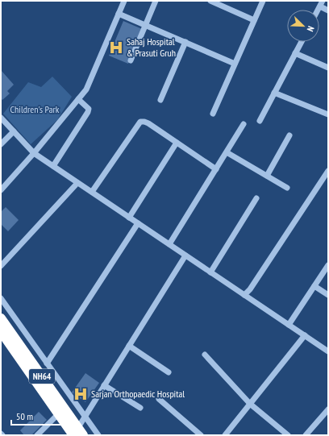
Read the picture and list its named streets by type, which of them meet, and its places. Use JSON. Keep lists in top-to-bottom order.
{
  "streets": {
    "highway": ["NH64"]
  },
  "parks": ["Children's Park"],
  "places": {
    "hospital": ["Sahaj Hospital & Prasuti Gruh", "Sarjan Orthopaedic Hospital"]
  },
  "scale_bar": "50 m",
  "north": "bottom right"
}
